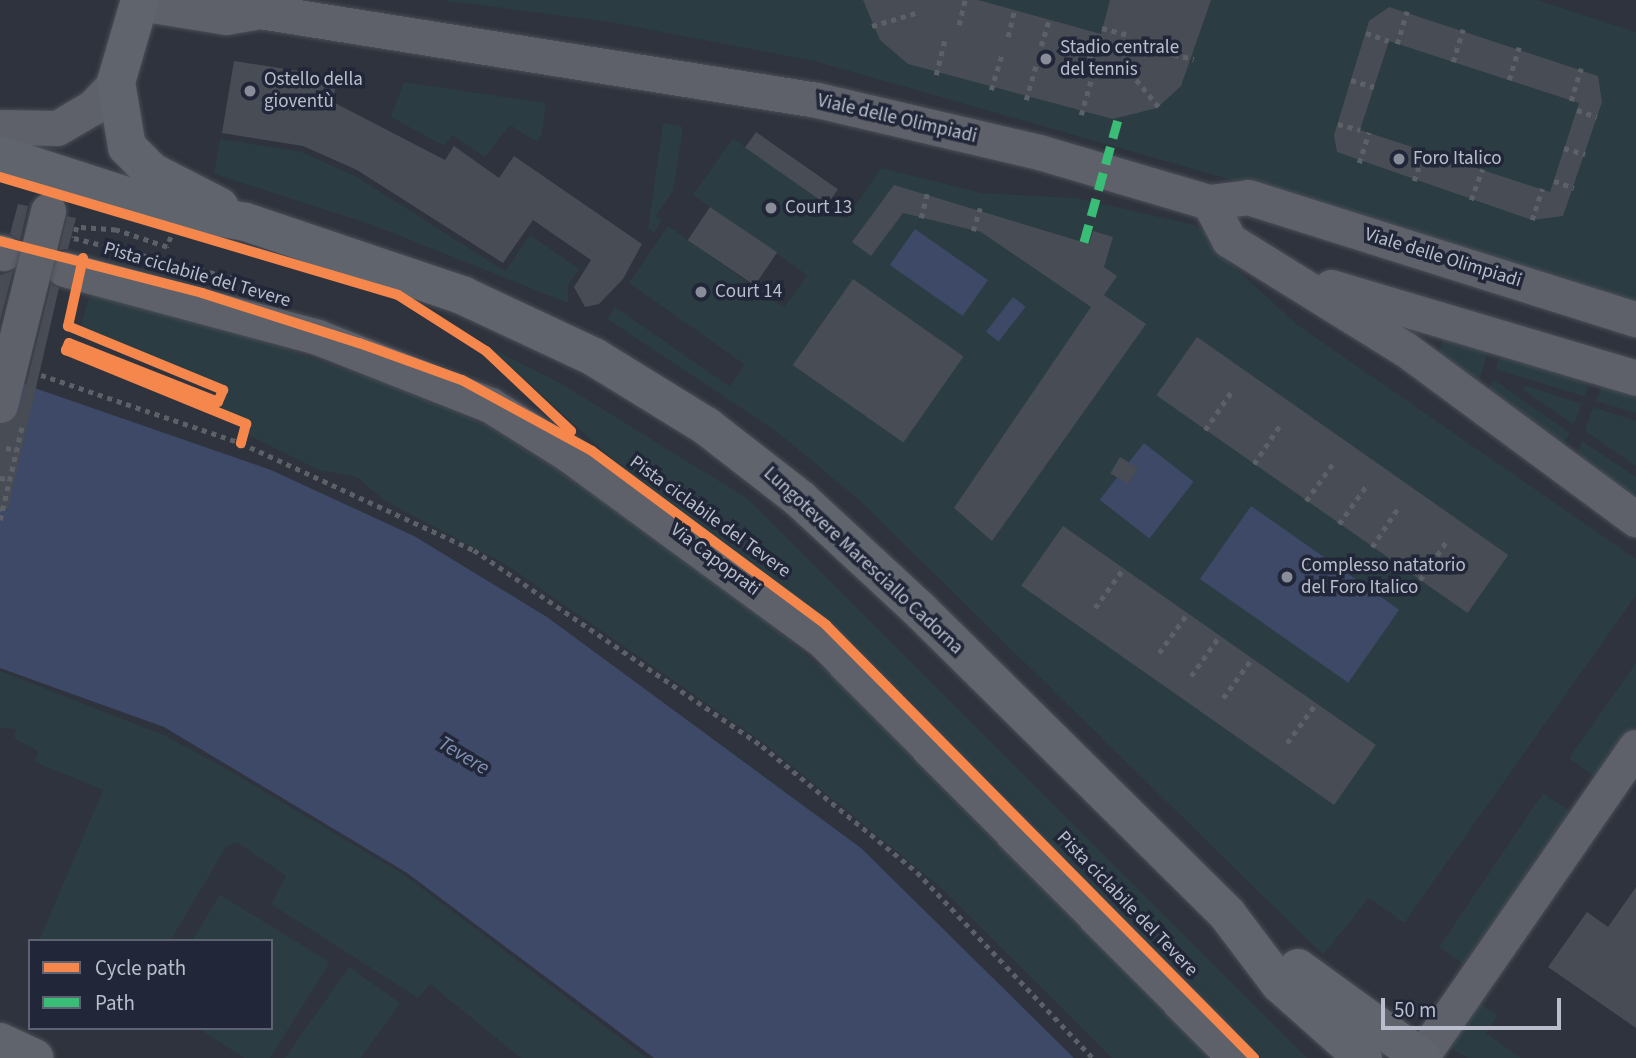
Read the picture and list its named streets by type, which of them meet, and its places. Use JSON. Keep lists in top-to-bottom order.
{
  "streets": {
    "main road": ["Lungotevere Maresciallo Cadorna"],
    "street": ["Viale delle Olimpiadi", "Via Capoprati"],
    "cycle path": ["Pista ciclabile del Tevere"]
  },
  "water": ["Tevere"],
  "places": [
    "Stadio centrale del tennis",
    "Ostello della gioventù",
    "Foro Italico",
    "Court 13",
    "Court 14",
    "Complesso natatorio del Foro Italico"
  ],
  "legend": ["Cycle path", "Path"],
  "scale_bar": "50 m"
}
